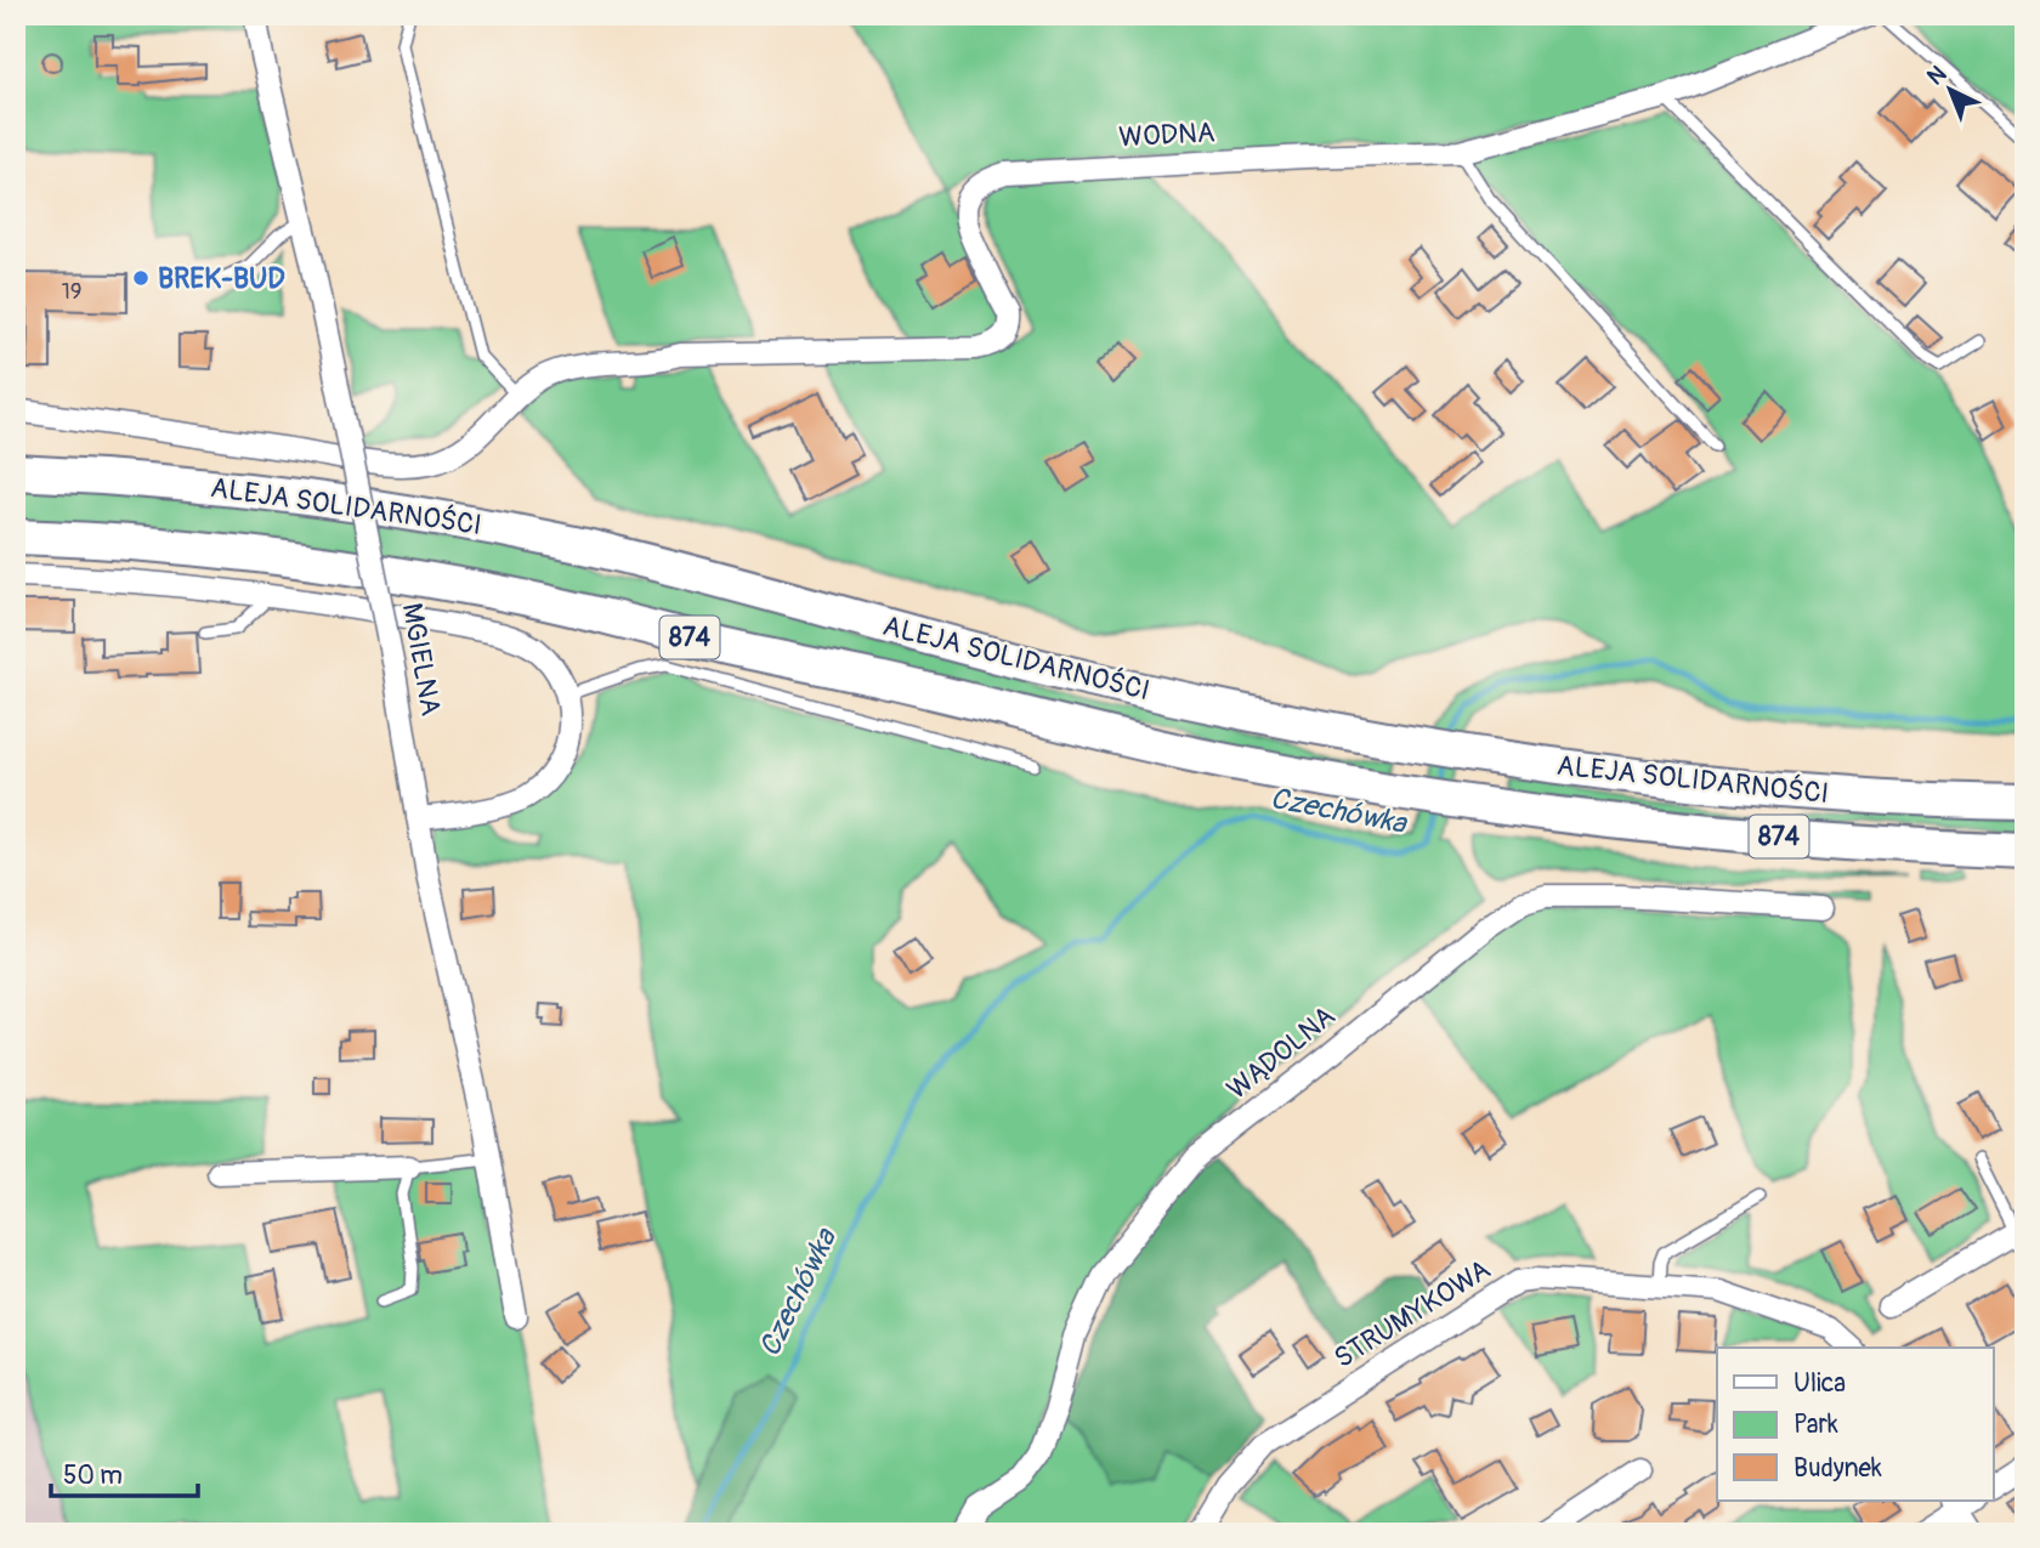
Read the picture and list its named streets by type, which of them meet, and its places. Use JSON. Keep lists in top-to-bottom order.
{
  "streets": {
    "main road": ["ALEJA SOLIDARNOŚCI", "874"],
    "street": [
      "WODNA",
      "MGIELNA",
      "WĄDOLNA",
      "STRUMYKOWA"
    ]
  },
  "water": ["Czechówka"],
  "places": ["BREK-BUD"],
  "house_numbers": ["19"],
  "legend": ["Ulica", "Park", "Budynek"],
  "scale_bar": "50 m",
  "north": "top left"
}
